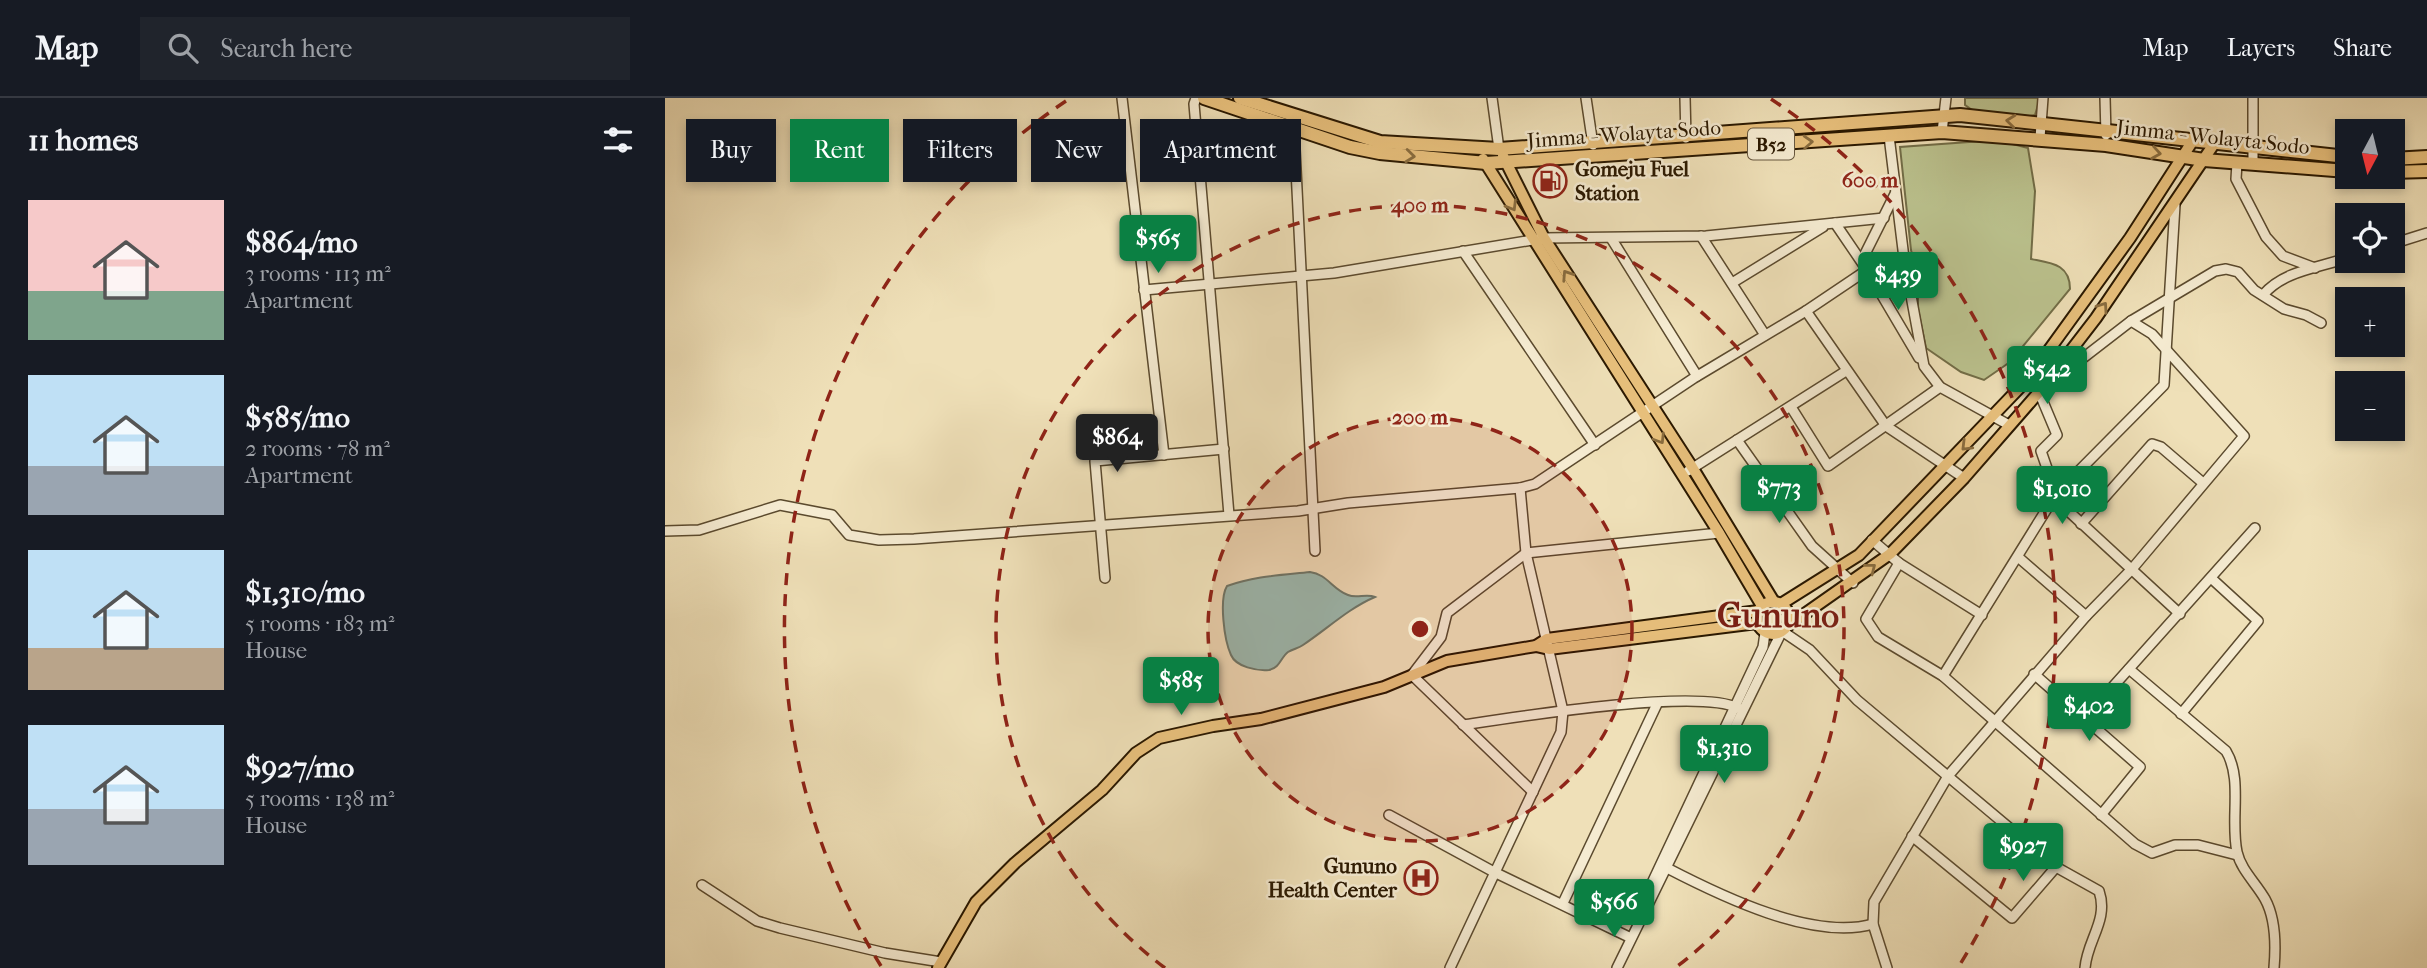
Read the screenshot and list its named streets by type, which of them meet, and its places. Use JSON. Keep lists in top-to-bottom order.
{
  "streets": {
    "highway": ["Jimma - Wolayta Sodo", "B52"]
  },
  "districts": ["Gununo"],
  "places": {
    "fuel station": ["Gomeju Fuel Station"],
    "hospital": ["Gununo Health Center"]
  },
  "north": "bottom",
  "page": {
    "header": "Map",
    "search": "Search here",
    "nav": ["Map", "Layers", "Share"],
    "heading": "11 homes",
    "map_buttons": ["+", "−"],
    "chip": [
      "Buy",
      "Rent",
      "Filters",
      "New",
      "Apartment"
    ],
    "list": [
      {
        "name": "$864/mo",
        "note": "3 rooms · 113 m² · Apartment"
      },
      {
        "name": "$585/mo",
        "note": "2 rooms · 78 m² · Apartment"
      },
      {
        "name": "$1,310/mo",
        "note": "5 rooms · 183 m² · House"
      },
      {
        "name": "$927/mo",
        "note": "5 rooms · 138 m² · House"
      }
    ],
    "price": [
      "$565",
      "$439",
      "$542",
      "$864",
      "$773",
      "$1,010",
      "$585",
      "$402",
      "$1,310",
      "$927",
      "$566"
    ]
  },
  "rings": ["600 m", "400 m", "200 m"]
}
